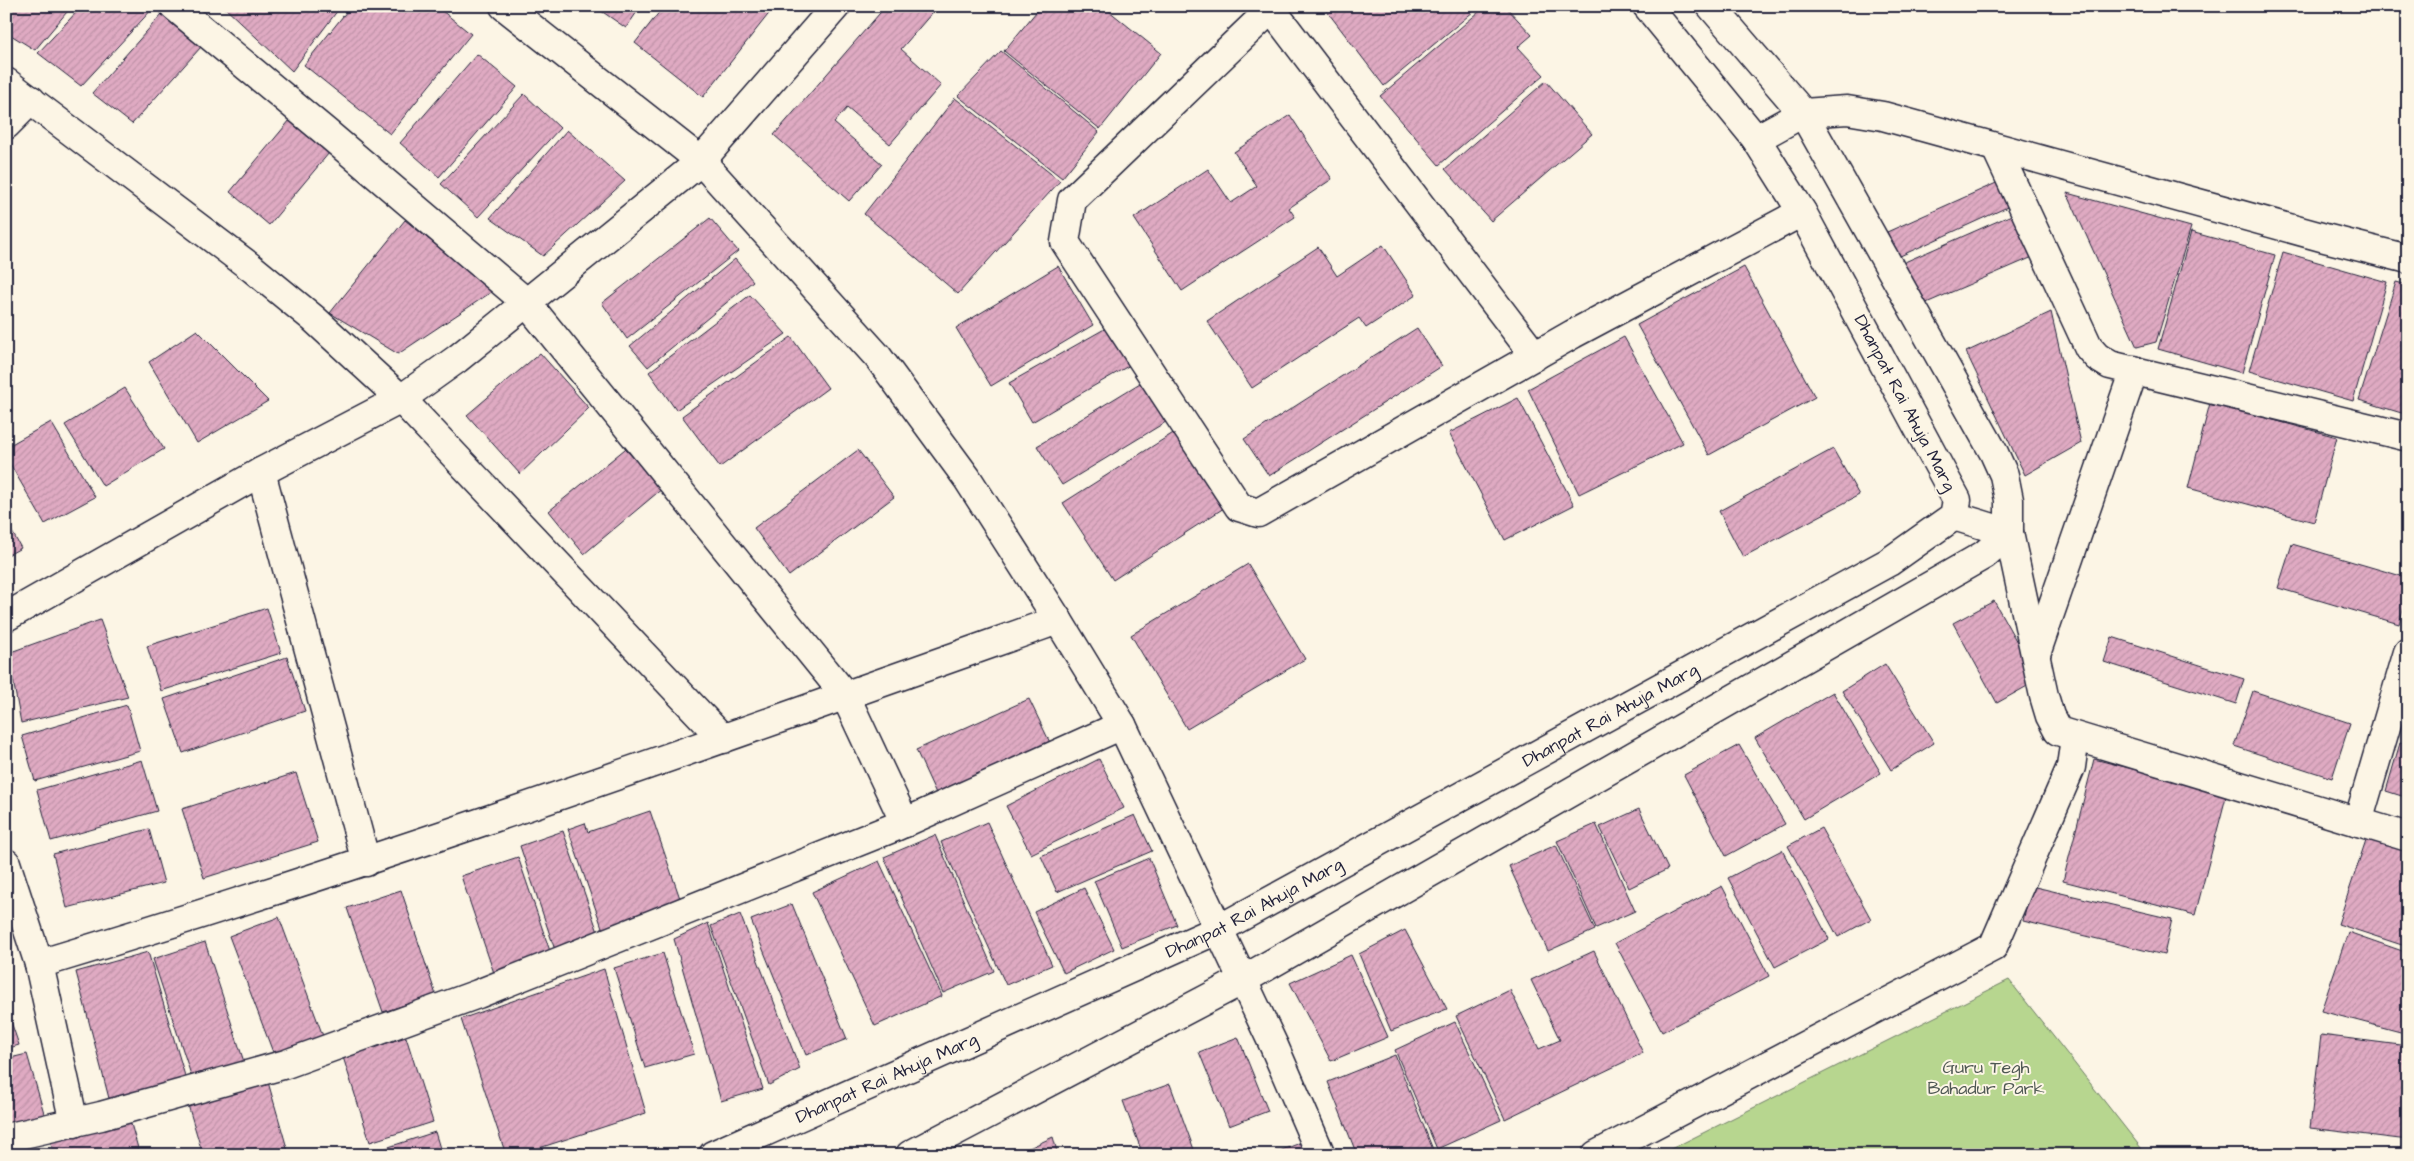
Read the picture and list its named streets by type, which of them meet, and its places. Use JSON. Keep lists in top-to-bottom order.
{
  "streets": {
    "street": ["Dhanpat Rai Ahuja Marg"]
  },
  "parks": ["Guru Tegh Bahadur Park"]
}
